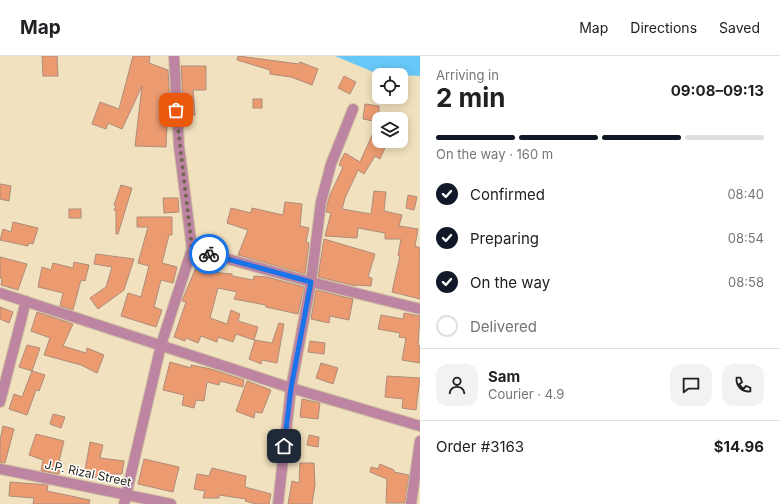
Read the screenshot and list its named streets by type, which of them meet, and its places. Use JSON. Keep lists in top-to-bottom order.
{
  "streets": {
    "street": ["J.P. Rizal Street"]
  },
  "page": {
    "header": "Map",
    "nav": ["Map", "Directions", "Saved"],
    "heading": ["2 min", "Arriving in", "09:08–09:13"],
    "panel": [
      "Sam",
      "Courier · 4.9",
      "Order #3163",
      "$14.96"
    ],
    "bar": "On the way · 160 m",
    "list": [
      ["Confirmed", "08:40"],
      ["Preparing", "08:54"],
      ["On the way", "08:58"],
      "Delivered"
    ]
  }
}
